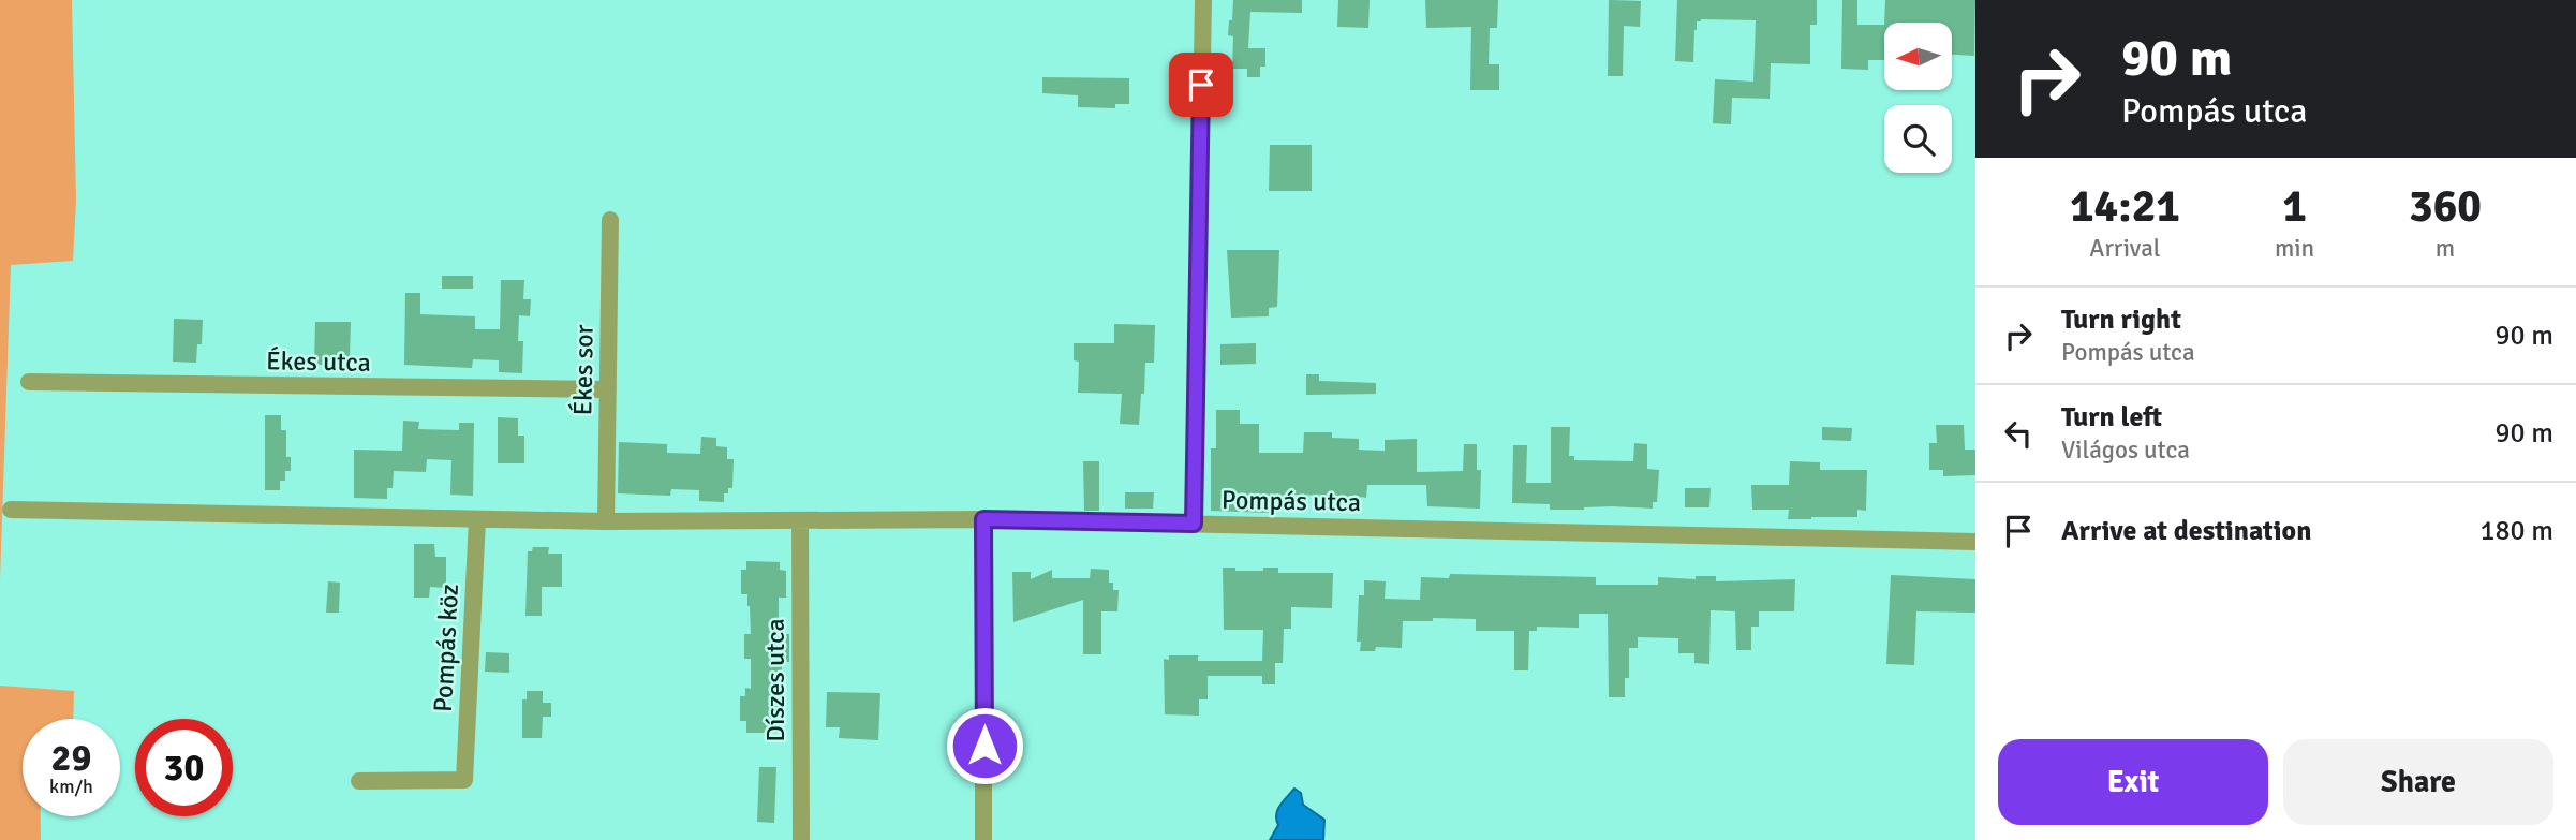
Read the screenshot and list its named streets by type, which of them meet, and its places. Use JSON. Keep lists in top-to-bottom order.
{
  "streets": {
    "street": [
      "Ékes utca",
      "Ékes sor",
      "Pompás utca",
      "Pompás köz",
      "Díszes utca"
    ]
  },
  "crossings": [
    ["Ékes utca", "Ékes sor"],
    ["Ékes sor", "Pompás utca"],
    ["Pompás utca", "Pompás köz"],
    ["Pompás utca", "Díszes utca"]
  ],
  "north": "left",
  "page": {
    "turn": ["90 m", "Pompás utca"],
    "eta": [
      "14:21",
      "Arrival",
      "1",
      "min",
      "360",
      "m"
    ],
    "list": [
      {
        "name": "Turn right",
        "note": "Pompás utca",
        "value": "90 m"
      },
      {
        "name": "Turn left",
        "note": "Világos utca",
        "value": "90 m"
      },
      {
        "name": "Arrive at destination",
        "value": "180 m"
      }
    ],
    "speed": "29 km/h",
    "limit": "30",
    "buttons": ["Exit", "Share"]
  }
}
